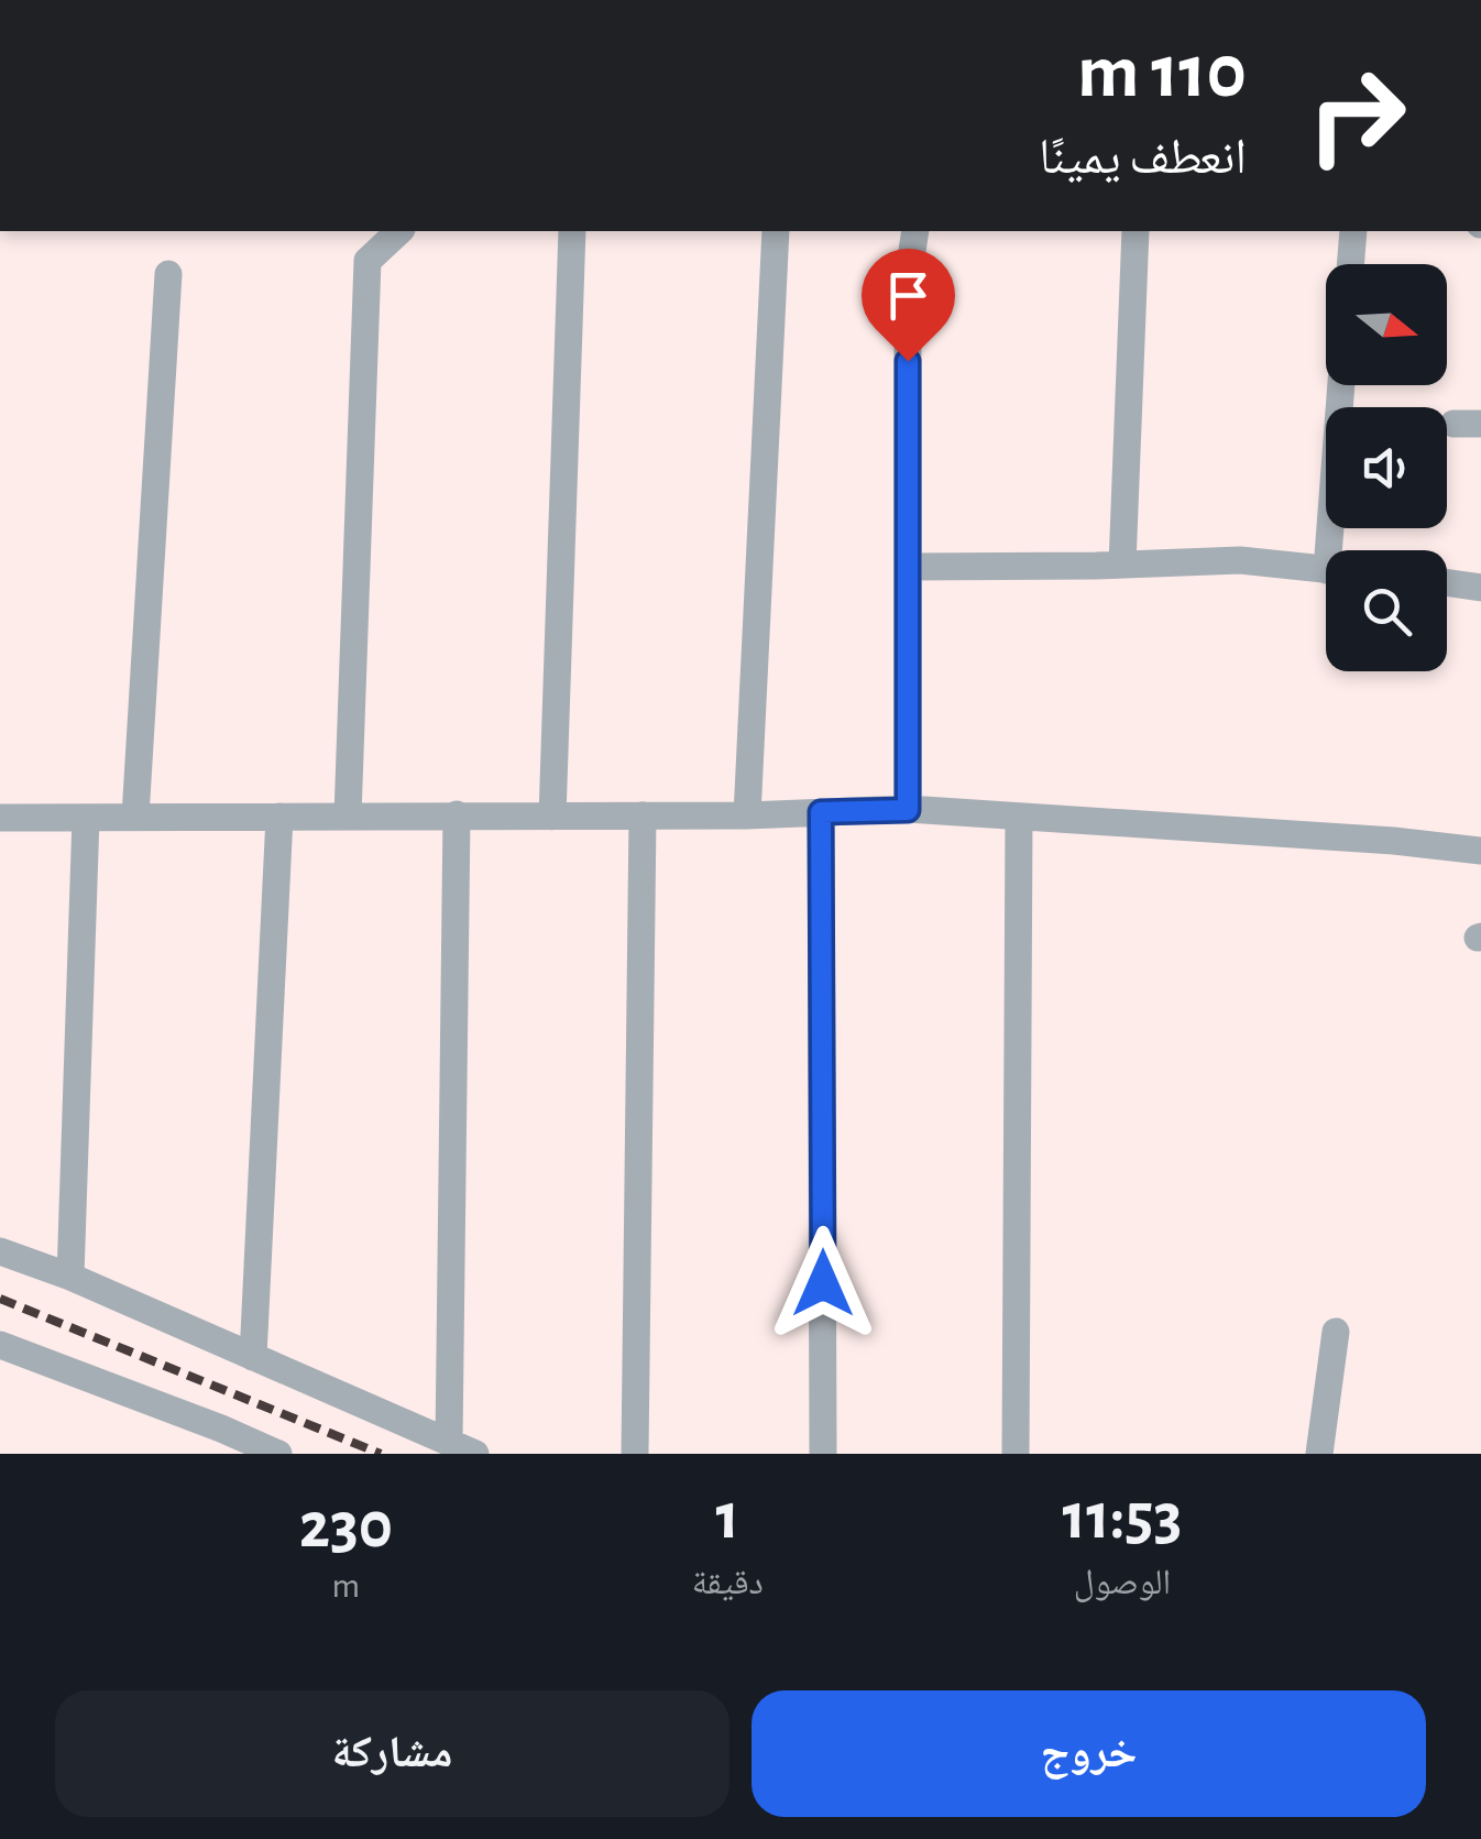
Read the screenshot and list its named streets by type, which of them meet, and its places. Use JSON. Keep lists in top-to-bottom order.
{
  "north": "right",
  "page": {
    "turn": ["110 m", "انعطف يمينًا"],
    "eta": [
      "11:53",
      "الوصول",
      "1",
      "دقيقة",
      "230",
      "m"
    ],
    "buttons": ["خروج", "مشاركة"]
  }
}
